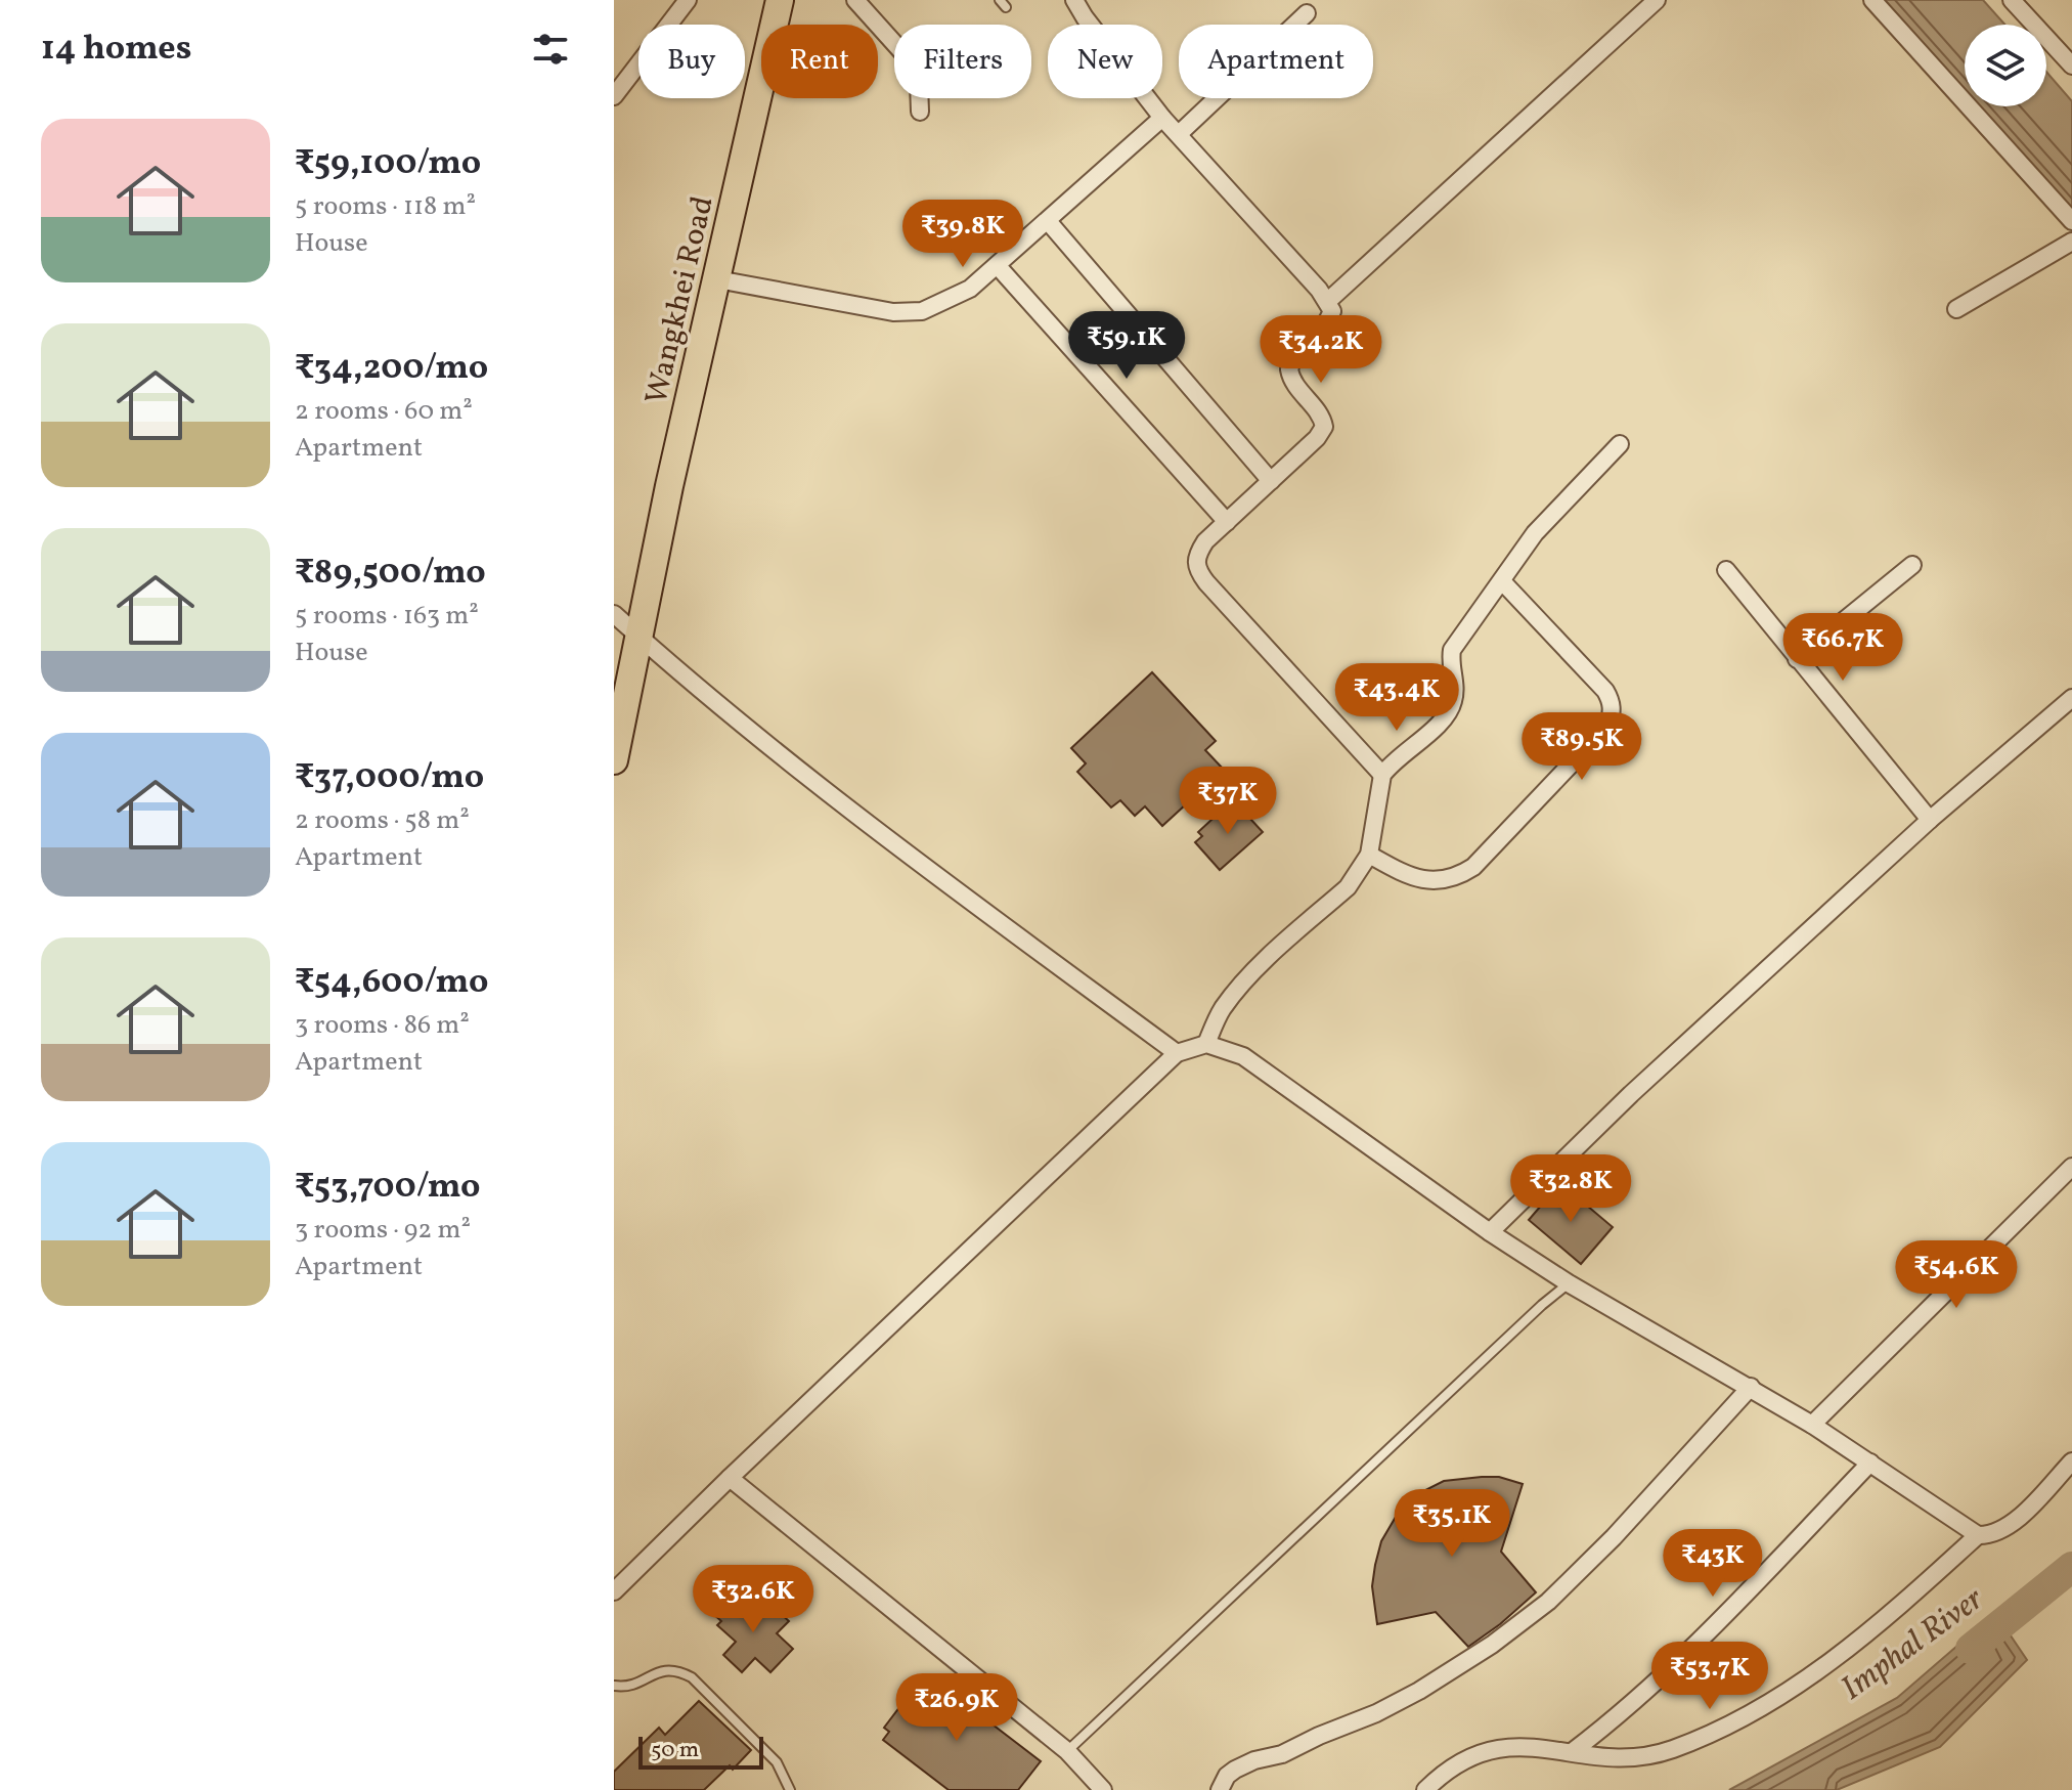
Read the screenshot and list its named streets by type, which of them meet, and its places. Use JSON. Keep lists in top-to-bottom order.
{
  "streets": {
    "main road": ["Wangkhei Road"]
  },
  "water": ["Imphal River"],
  "scale_bar": "50 m",
  "page": {
    "heading": "14 homes",
    "chip": [
      "Buy",
      "Rent",
      "Filters",
      "New",
      "Apartment"
    ],
    "list": [
      {
        "name": "₹59,100/mo",
        "note": "5 rooms · 118 m² · House"
      },
      {
        "name": "₹34,200/mo",
        "note": "2 rooms · 60 m² · Apartment"
      },
      {
        "name": "₹89,500/mo",
        "note": "5 rooms · 163 m² · House"
      },
      {
        "name": "₹37,000/mo",
        "note": "2 rooms · 58 m² · Apartment"
      },
      {
        "name": "₹54,600/mo",
        "note": "3 rooms · 86 m² · Apartment"
      },
      {
        "name": "₹53,700/mo",
        "note": "3 rooms · 92 m² · Apartment"
      }
    ],
    "price": [
      "₹39.8K",
      "₹59.1K",
      "₹34.2K",
      "₹66.7K",
      "₹43.4K",
      "₹89.5K",
      "₹37K",
      "₹32.8K",
      "₹54.6K",
      "₹35.1K",
      "₹43K",
      "₹32.6K",
      "₹53.7K",
      "₹26.9K"
    ],
    "scale": "50 m"
  }
}
